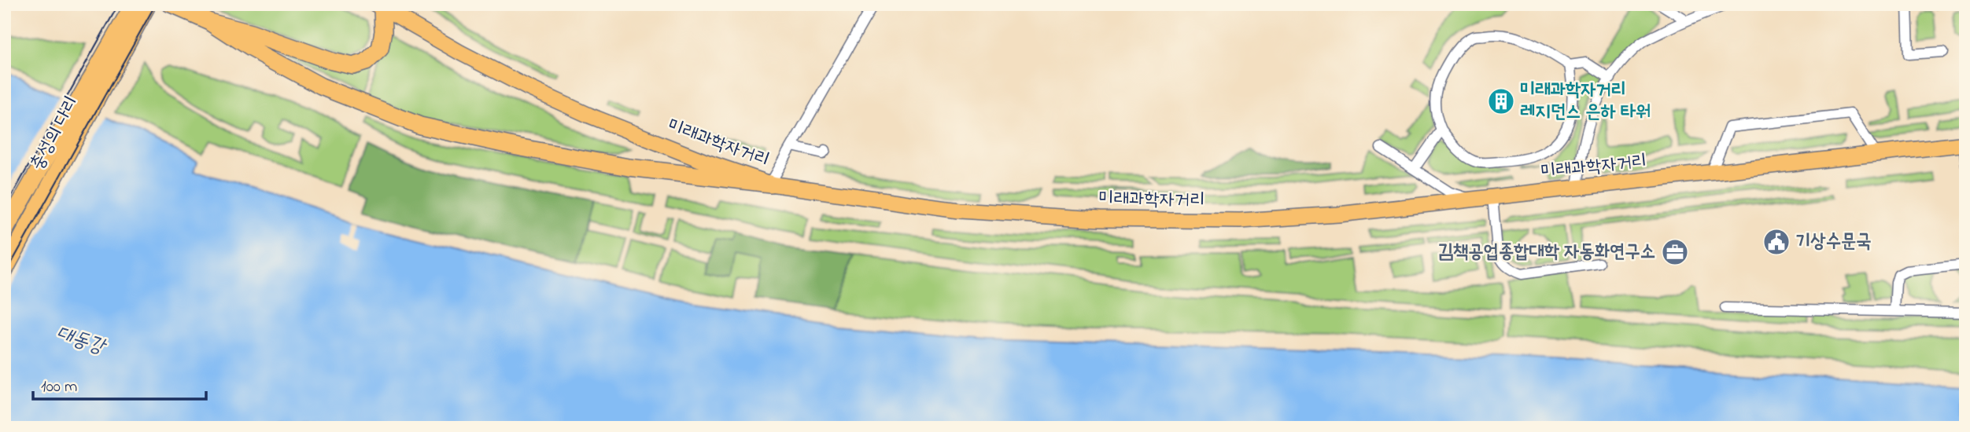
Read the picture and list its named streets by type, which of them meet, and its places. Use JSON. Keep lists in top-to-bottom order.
{
  "streets": {
    "highway": ["충성의 다리"],
    "main road": ["미래과학자거리"]
  },
  "water": ["대동강"],
  "places": {
    "building": ["미래과학자거리 레지던스 은하 타워"],
    "public building": ["기상수문국"],
    "office": ["김책공업종합대학 자동화연구소"]
  },
  "scale_bar": "100 m"
}
